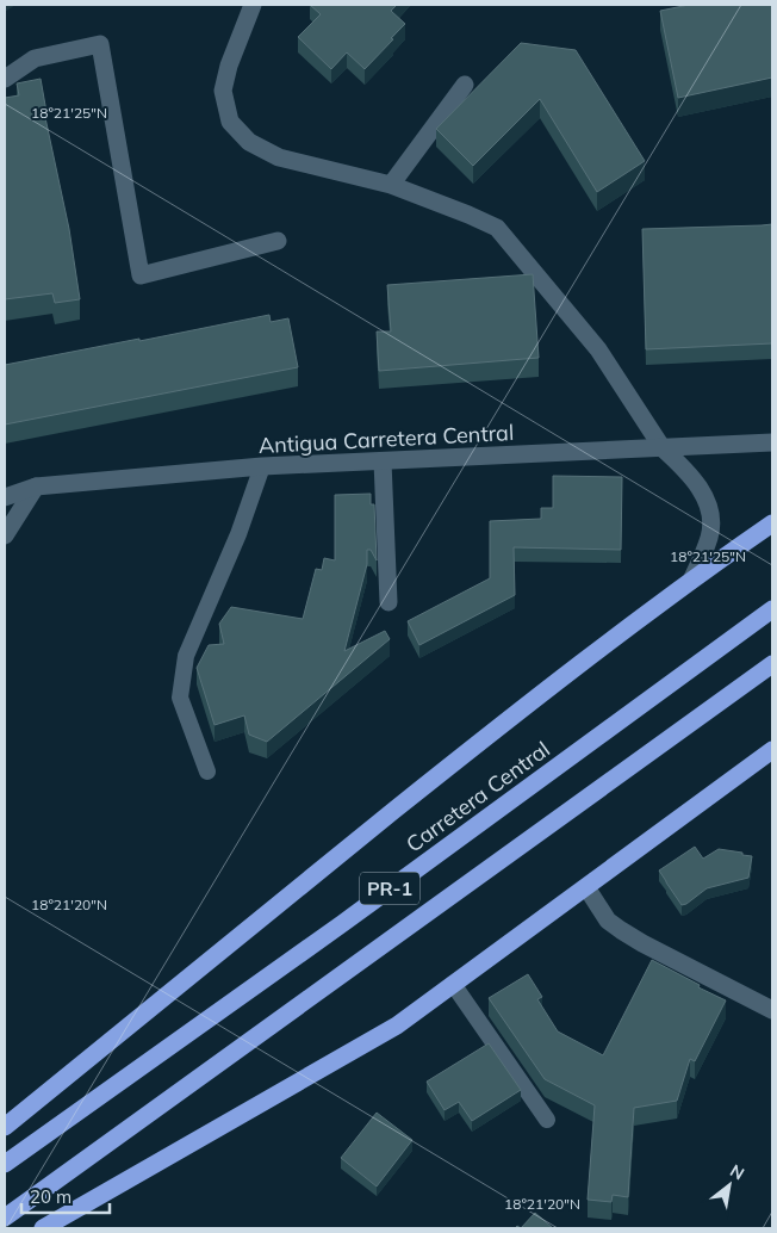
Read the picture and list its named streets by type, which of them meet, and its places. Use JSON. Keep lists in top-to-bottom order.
{
  "streets": {
    "highway": ["Carretera Central", "PR-1"],
    "street": ["Antigua Carretera Central"]
  },
  "scale_bar": "20 m",
  "north": "top right",
  "coordinates": ["18°21'25\"N", "18°21'20\"N"]
}
